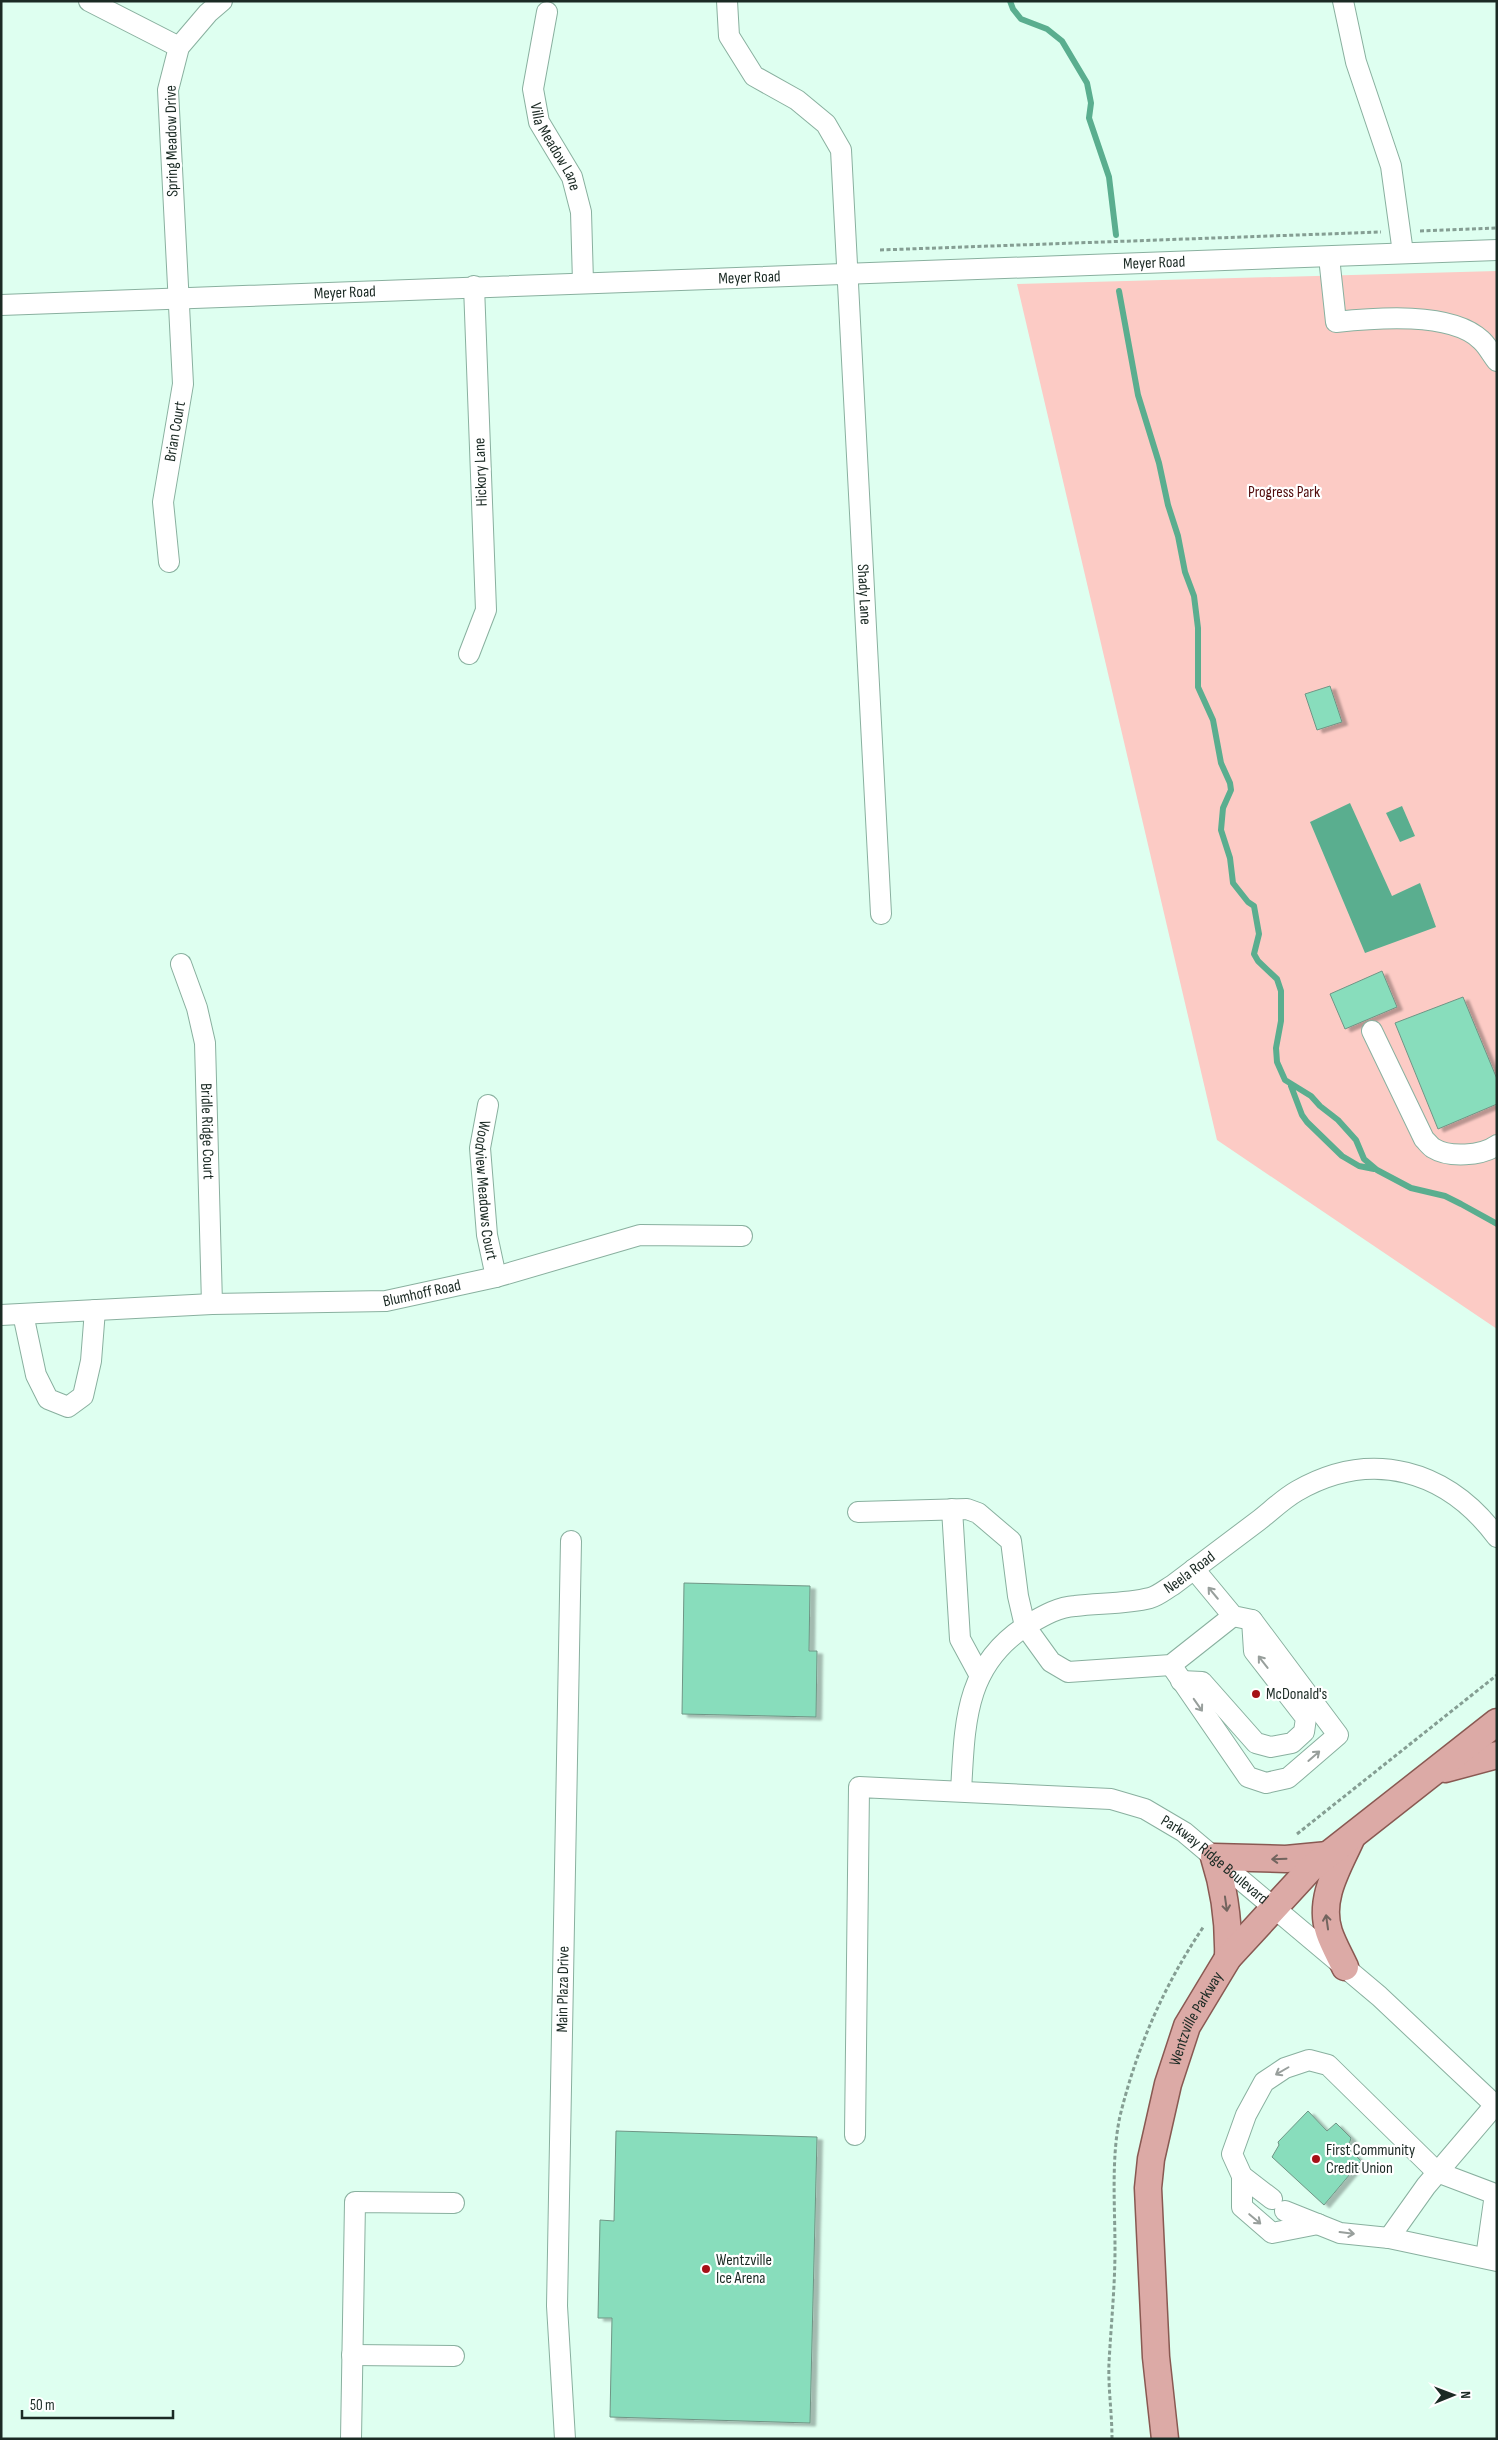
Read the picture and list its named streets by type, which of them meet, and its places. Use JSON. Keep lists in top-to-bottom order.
{
  "streets": {
    "main road": ["Wentzville Parkway"],
    "street": [
      "Spring Meadow Drive",
      "Villa Meadow Lane",
      "Meyer Road",
      "Brian Court",
      "Hickory Lane",
      "Shady Lane",
      "Bridle Ridge Court",
      "Woodview Meadows Court",
      "Blumhoff Road",
      "Neela Road",
      "Parkway Ridge Boulevard",
      "Main Plaza Drive"
    ]
  },
  "crossings": [
    ["Spring Meadow Drive", "Meyer Road"],
    ["Spring Meadow Drive", "Brian Court"],
    ["Villa Meadow Lane", "Meyer Road"],
    ["Meyer Road", "Brian Court"],
    ["Meyer Road", "Hickory Lane"],
    ["Meyer Road", "Shady Lane"],
    ["Bridle Ridge Court", "Blumhoff Road"],
    ["Woodview Meadows Court", "Blumhoff Road"],
    ["Neela Road", "Parkway Ridge Boulevard"],
    ["Parkway Ridge Boulevard", "Wentzville Parkway"]
  ],
  "parks": ["Progress Park"],
  "places": ["McDonald's", "First Community Credit Union", "Wentzville Ice Arena"],
  "scale_bar": "50 m",
  "north": "right"
}
